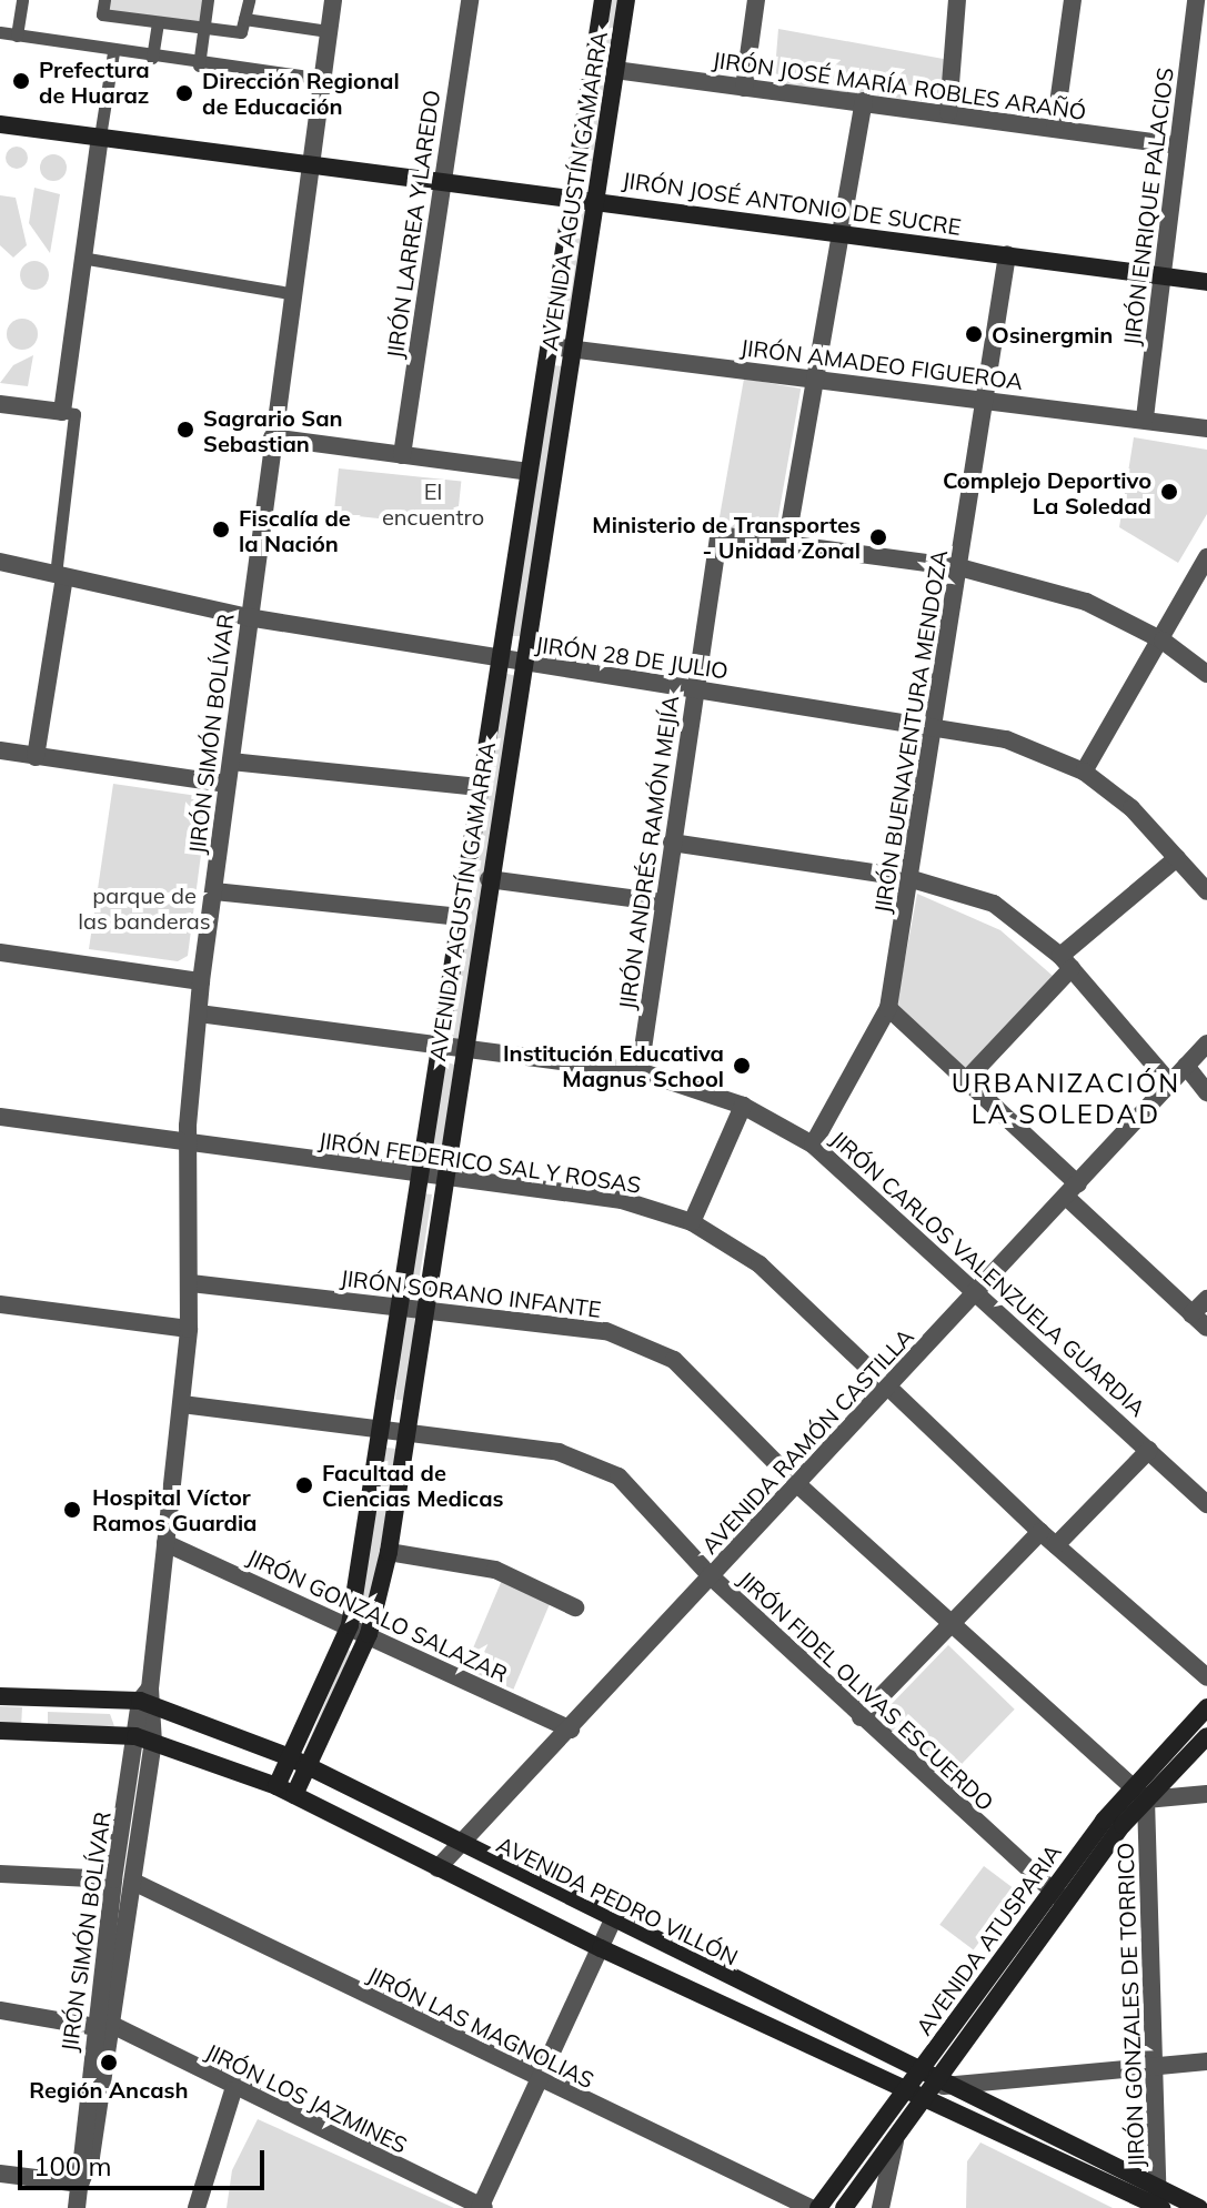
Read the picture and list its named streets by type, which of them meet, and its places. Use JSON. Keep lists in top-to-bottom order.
{
  "streets": {
    "main road": [
      "AVENIDA AGUSTÍN GAMARRA",
      "JIRÓN JOSÉ ANTONIO DE SUCRE",
      "AVENIDA PEDRO VILLÓN",
      "AVENIDA ATUSPARIA"
    ],
    "street": [
      "JIRÓN JOSÉ MARÍA ROBLES ARAÑÓ",
      "JIRÓN ENRIQUE PALACIOS",
      "JIRÓN LARREA Y LAREDO",
      "JIRÓN AMADEO FIGUEROA",
      "JIRÓN 28 DE JULIO",
      "JIRÓN BUENAVENTURA MENDOZA",
      "JIRÓN SIMÓN BOLÍVAR",
      "JIRÓN ANDRÉS RAMÓN MEJÍA",
      "JIRÓN FEDERICO SAL Y ROSAS",
      "JIRÓN CARLOS VALENZUELA GUARDIA",
      "JIRÓN SORANO INFANTE",
      "AVENIDA RAMÓN CASTILLA",
      "JIRÓN GONZALO SALAZAR",
      "JIRÓN FIDEL OLIVAS ESCUERDO",
      "JIRÓN GONZALES DE TORRICO",
      "JIRÓN LAS MAGNOLIAS",
      "JIRÓN LOS JAZMINES"
    ]
  },
  "crossings": [
    ["JIRÓN JOSÉ MARÍA ROBLES ARAÑÓ", "AVENIDA AGUSTÍN GAMARRA"],
    ["JIRÓN JOSÉ MARÍA ROBLES ARAÑÓ", "JIRÓN ENRIQUE PALACIOS"],
    ["AVENIDA AGUSTÍN GAMARRA", "JIRÓN JOSÉ ANTONIO DE SUCRE"],
    ["AVENIDA AGUSTÍN GAMARRA", "JIRÓN AMADEO FIGUEROA"],
    ["AVENIDA AGUSTÍN GAMARRA", "JIRÓN 28 DE JULIO"],
    ["AVENIDA AGUSTÍN GAMARRA", "JIRÓN FEDERICO SAL Y ROSAS"],
    ["AVENIDA AGUSTÍN GAMARRA", "JIRÓN CARLOS VALENZUELA GUARDIA"],
    ["AVENIDA AGUSTÍN GAMARRA", "JIRÓN SORANO INFANTE"],
    ["AVENIDA AGUSTÍN GAMARRA", "JIRÓN GONZALO SALAZAR"],
    ["AVENIDA AGUSTÍN GAMARRA", "JIRÓN FIDEL OLIVAS ESCUERDO"],
    ["AVENIDA AGUSTÍN GAMARRA", "AVENIDA PEDRO VILLÓN"],
    ["JIRÓN JOSÉ ANTONIO DE SUCRE", "JIRÓN ENRIQUE PALACIOS"],
    ["JIRÓN JOSÉ ANTONIO DE SUCRE", "JIRÓN LARREA Y LAREDO"],
    ["JIRÓN JOSÉ ANTONIO DE SUCRE", "JIRÓN BUENAVENTURA MENDOZA"],
    ["JIRÓN JOSÉ ANTONIO DE SUCRE", "JIRÓN SIMÓN BOLÍVAR"],
    ["JIRÓN ENRIQUE PALACIOS", "JIRÓN AMADEO FIGUEROA"],
    ["JIRÓN AMADEO FIGUEROA", "JIRÓN BUENAVENTURA MENDOZA"],
    ["JIRÓN 28 DE JULIO", "JIRÓN BUENAVENTURA MENDOZA"],
    ["JIRÓN 28 DE JULIO", "JIRÓN SIMÓN BOLÍVAR"],
    ["JIRÓN 28 DE JULIO", "JIRÓN ANDRÉS RAMÓN MEJÍA"],
    ["JIRÓN BUENAVENTURA MENDOZA", "JIRÓN CARLOS VALENZUELA GUARDIA"],
    ["JIRÓN SIMÓN BOLÍVAR", "JIRÓN FEDERICO SAL Y ROSAS"],
    ["JIRÓN SIMÓN BOLÍVAR", "JIRÓN CARLOS VALENZUELA GUARDIA"],
    ["JIRÓN SIMÓN BOLÍVAR", "JIRÓN SORANO INFANTE"],
    ["JIRÓN SIMÓN BOLÍVAR", "JIRÓN GONZALO SALAZAR"],
    ["JIRÓN SIMÓN BOLÍVAR", "JIRÓN FIDEL OLIVAS ESCUERDO"],
    ["JIRÓN SIMÓN BOLÍVAR", "AVENIDA PEDRO VILLÓN"],
    ["JIRÓN SIMÓN BOLÍVAR", "JIRÓN LAS MAGNOLIAS"],
    ["JIRÓN SIMÓN BOLÍVAR", "JIRÓN LOS JAZMINES"],
    ["JIRÓN ANDRÉS RAMÓN MEJÍA", "JIRÓN CARLOS VALENZUELA GUARDIA"],
    ["JIRÓN FEDERICO SAL Y ROSAS", "AVENIDA RAMÓN CASTILLA"],
    ["JIRÓN CARLOS VALENZUELA GUARDIA", "AVENIDA RAMÓN CASTILLA"],
    ["JIRÓN SORANO INFANTE", "AVENIDA RAMÓN CASTILLA"],
    ["JIRÓN SORANO INFANTE", "AVENIDA ATUSPARIA"],
    ["JIRÓN SORANO INFANTE", "JIRÓN GONZALES DE TORRICO"],
    ["AVENIDA RAMÓN CASTILLA", "JIRÓN GONZALO SALAZAR"],
    ["AVENIDA RAMÓN CASTILLA", "JIRÓN FIDEL OLIVAS ESCUERDO"],
    ["AVENIDA RAMÓN CASTILLA", "AVENIDA PEDRO VILLÓN"],
    ["JIRÓN FIDEL OLIVAS ESCUERDO", "AVENIDA ATUSPARIA"],
    ["AVENIDA PEDRO VILLÓN", "AVENIDA ATUSPARIA"],
    ["AVENIDA PEDRO VILLÓN", "JIRÓN GONZALES DE TORRICO"],
    ["AVENIDA ATUSPARIA", "JIRÓN GONZALES DE TORRICO"]
  ],
  "districts": ["URBANIZACIÓN LA SOLEDAD"],
  "parks": ["El encuentro", "parque de las banderas"],
  "places": [
    "Prefectura de Huaraz",
    "Dirección Regional de Educación",
    "Osinergmin",
    "Sagrario San Sebastian",
    "Complejo Deportivo La Soledad",
    "Fiscalía de la Nación",
    "Ministerio de Transportes - Unidad Zonal",
    "Institución Educativa Magnus School",
    "Facultad de Ciencias Medicas",
    "Hospital Víctor Ramos Guardia",
    "Región Ancash"
  ],
  "scale_bar": "100 m"
}
